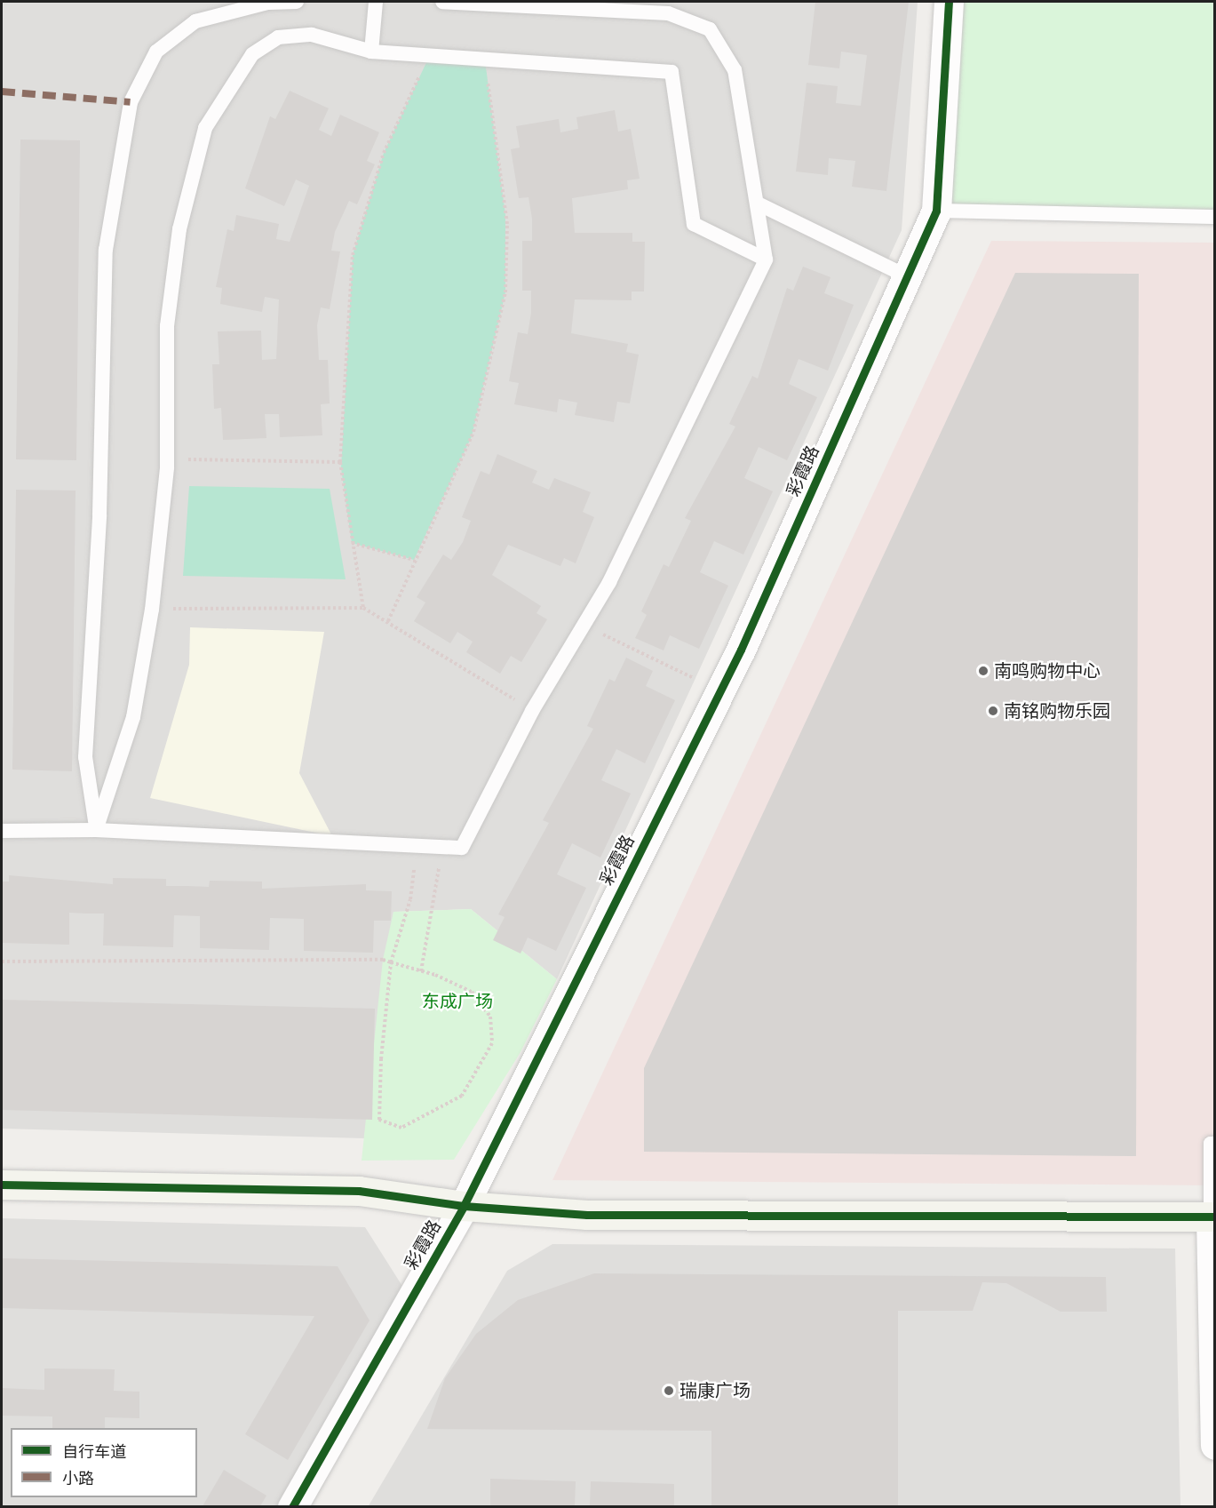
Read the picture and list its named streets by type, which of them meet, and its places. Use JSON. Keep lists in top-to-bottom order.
{
  "streets": {
    "street": ["彩霞路"]
  },
  "parks": ["东成广场"],
  "places": ["南鸣购物中心", "南铭购物乐园", "瑞康广场"],
  "legend": ["自行车道", "小路"]
}
